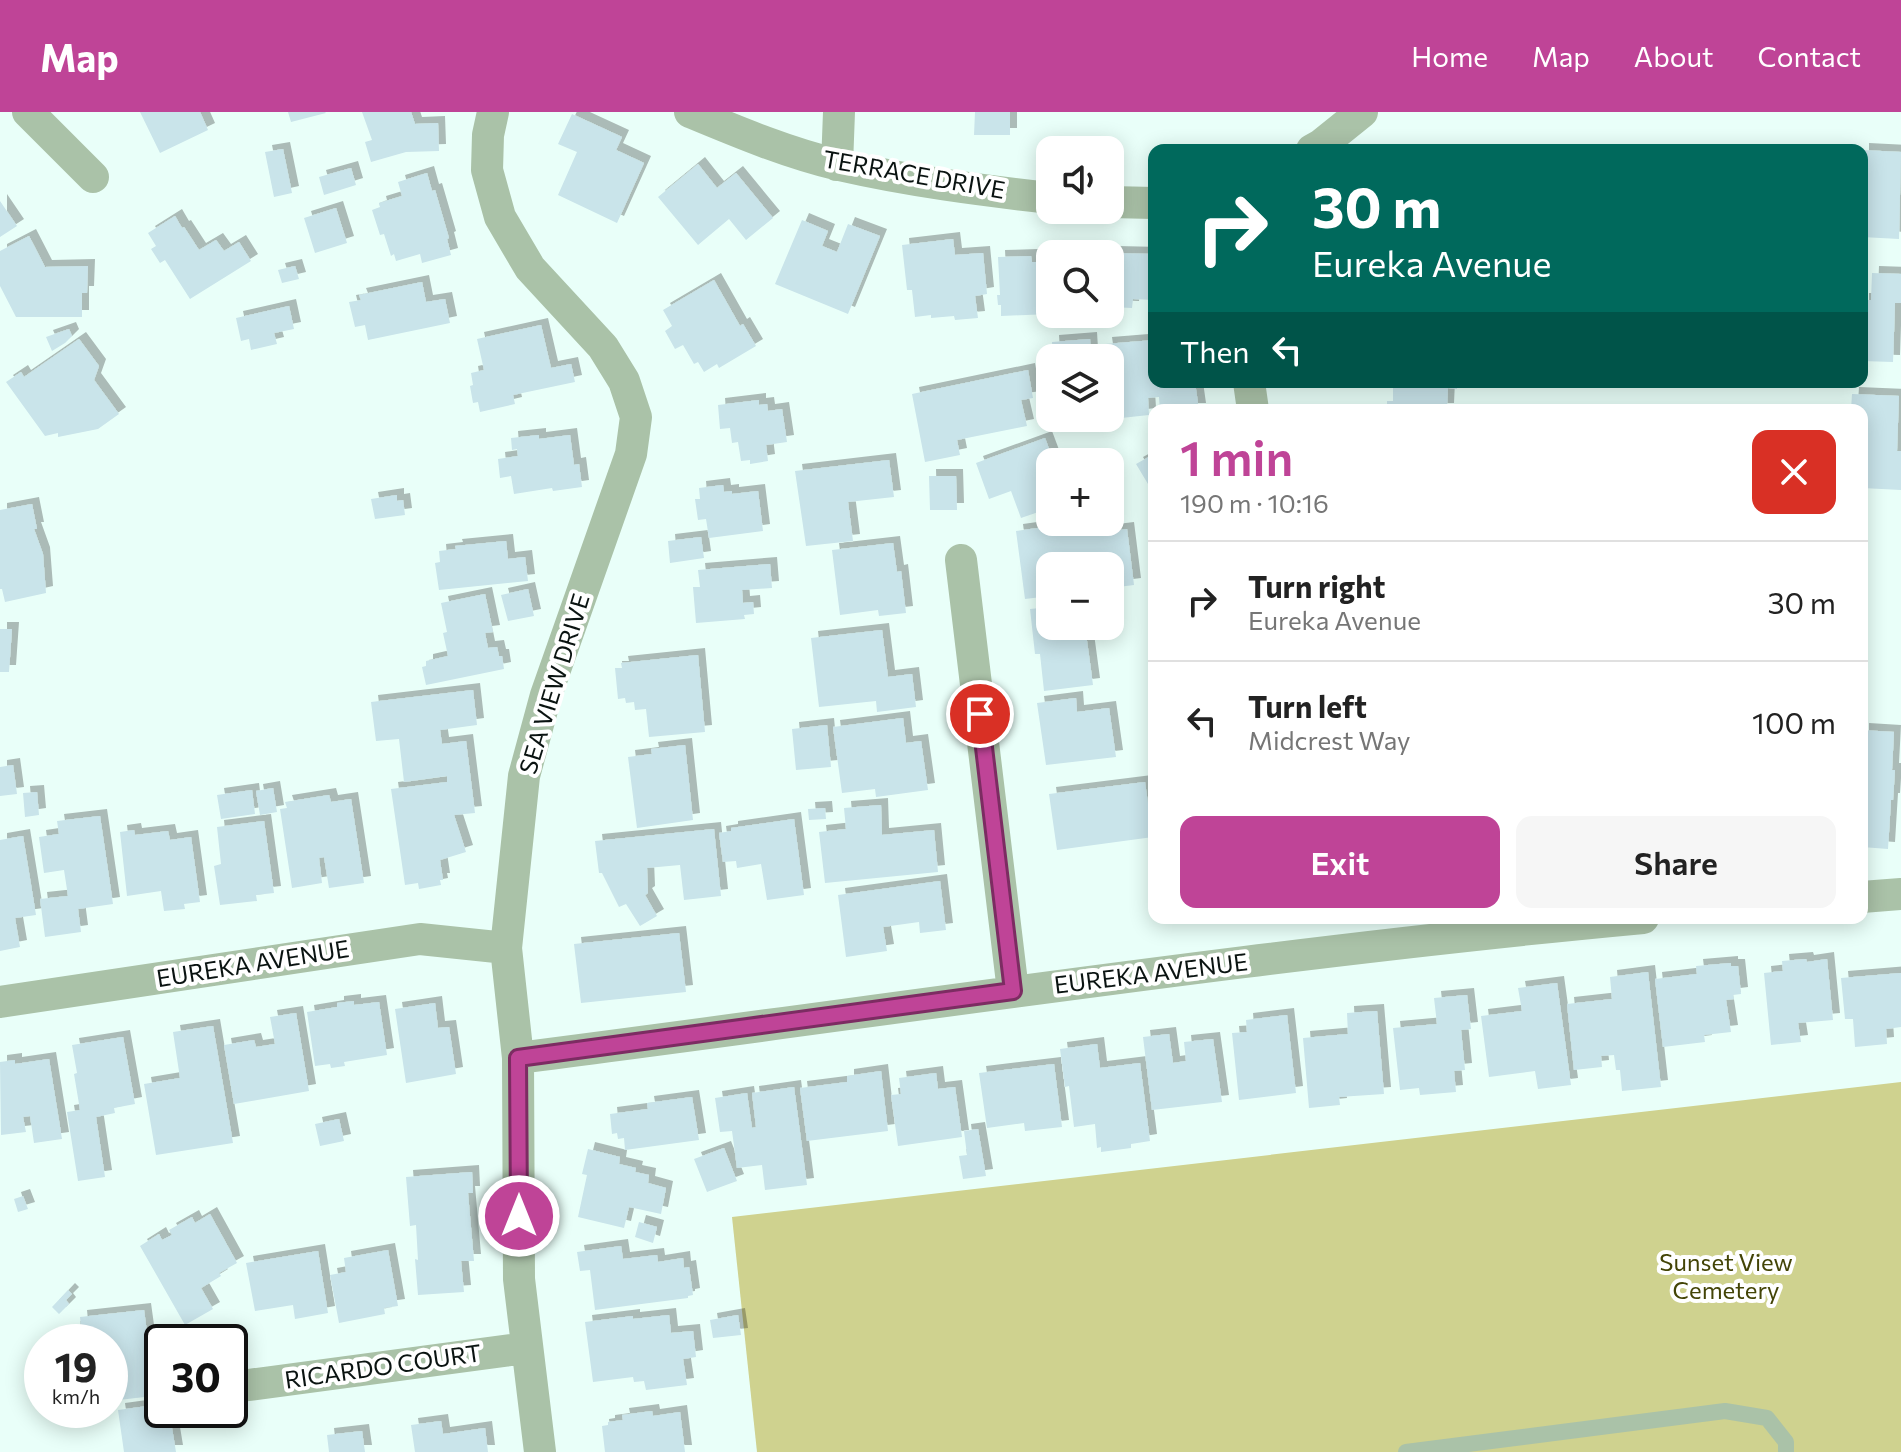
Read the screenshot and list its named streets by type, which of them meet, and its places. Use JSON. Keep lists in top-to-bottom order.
{
  "streets": {
    "street": [
      "TERRACE DRIVE",
      "SEA VIEW DRIVE",
      "EUREKA AVENUE",
      "RICARDO COURT"
    ]
  },
  "crossings": [
    ["SEA VIEW DRIVE", "EUREKA AVENUE"],
    ["SEA VIEW DRIVE", "RICARDO COURT"]
  ],
  "parks": ["Sunset View Cemetery"],
  "page": {
    "header": "Map",
    "nav": [
      "Home",
      "Map",
      "About",
      "Contact"
    ],
    "map_buttons": ["+", "−"],
    "turn": ["30 m", "Eureka Avenue"],
    "then": "Then",
    "heading": ["1 min", "190 m · 10:16"],
    "list": [
      {
        "name": "Turn right",
        "note": "Eureka Avenue",
        "value": "30 m"
      },
      {
        "name": "Turn left",
        "note": "Midcrest Way",
        "value": "100 m"
      }
    ],
    "buttons": ["Exit", "Share"],
    "speed": "19 km/h",
    "limit": "30"
  }
}
